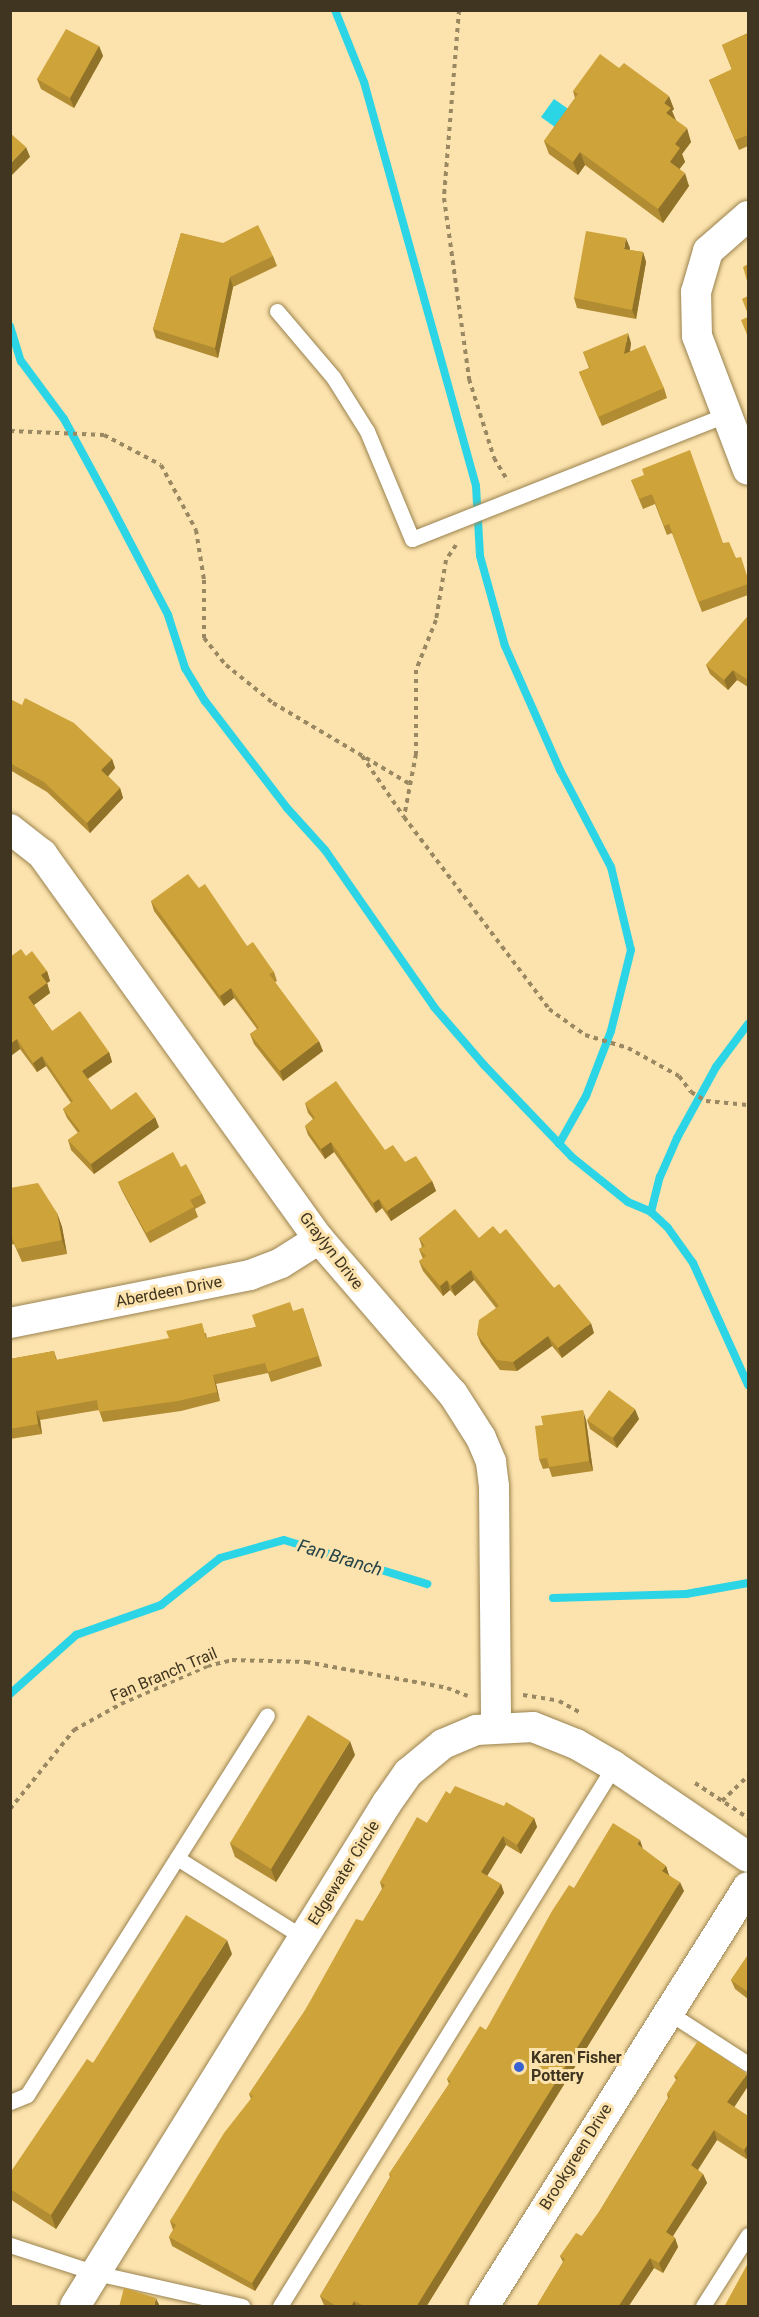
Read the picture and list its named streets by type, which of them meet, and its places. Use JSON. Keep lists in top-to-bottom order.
{
  "streets": {
    "street": [
      "Graylyn Drive",
      "Aberdeen Drive",
      "Edgewater Circle",
      "Brookgreen Drive"
    ],
    "path": ["Fan Branch Trail"]
  },
  "crossings": [
    ["Graylyn Drive", "Aberdeen Drive"],
    ["Graylyn Drive", "Edgewater Circle"]
  ],
  "water": ["Fan Branch"],
  "places": ["Karen Fisher Pottery"]
}
